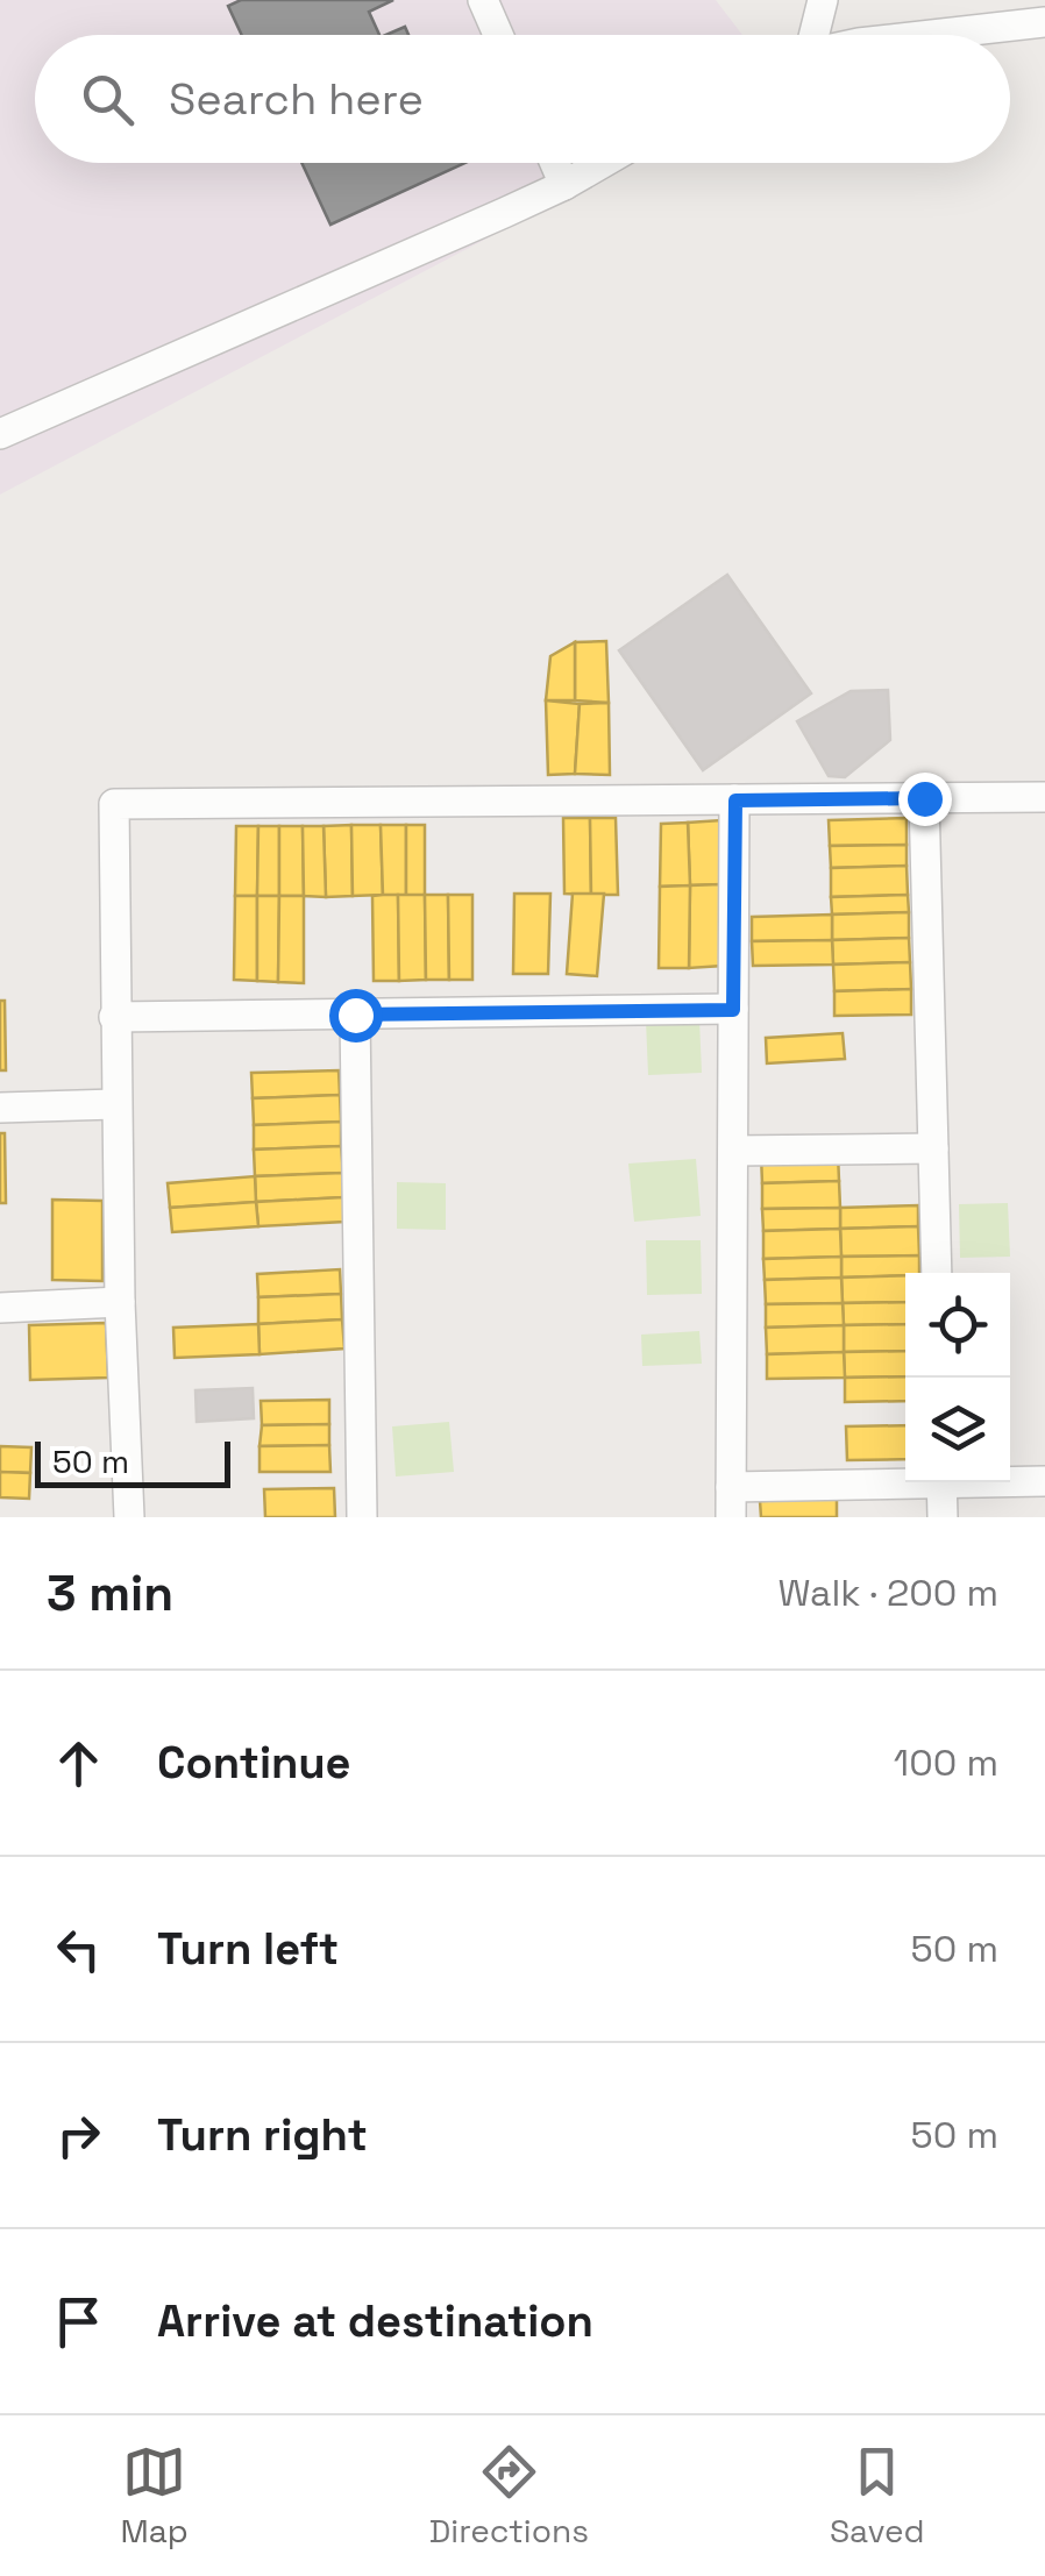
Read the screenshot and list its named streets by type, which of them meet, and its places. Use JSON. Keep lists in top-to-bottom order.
{
  "scale_bar": "50 m",
  "page": {
    "search": "Search here",
    "scale": "50 m",
    "heading": ["3 min", "Walk · 200 m"],
    "list": [
      ["Continue", "100 m"],
      ["Turn left", "50 m"],
      ["Turn right", "50 m"],
      "Arrive at destination"
    ],
    "nav": ["Map", "Directions", "Saved"]
  }
}
